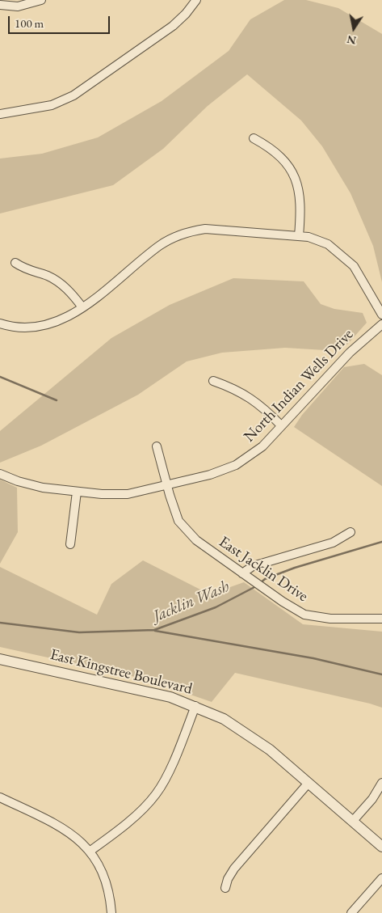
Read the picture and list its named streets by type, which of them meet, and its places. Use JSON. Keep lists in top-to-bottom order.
{
  "streets": {
    "street": ["North Indian Wells Drive", "East Jacklin Drive", "East Kingstree Boulevard"]
  },
  "crossings": [
    ["North Indian Wells Drive", "East Jacklin Drive"]
  ],
  "water": ["Jacklin Wash"],
  "scale_bar": "100 m",
  "north": "bottom"
}
